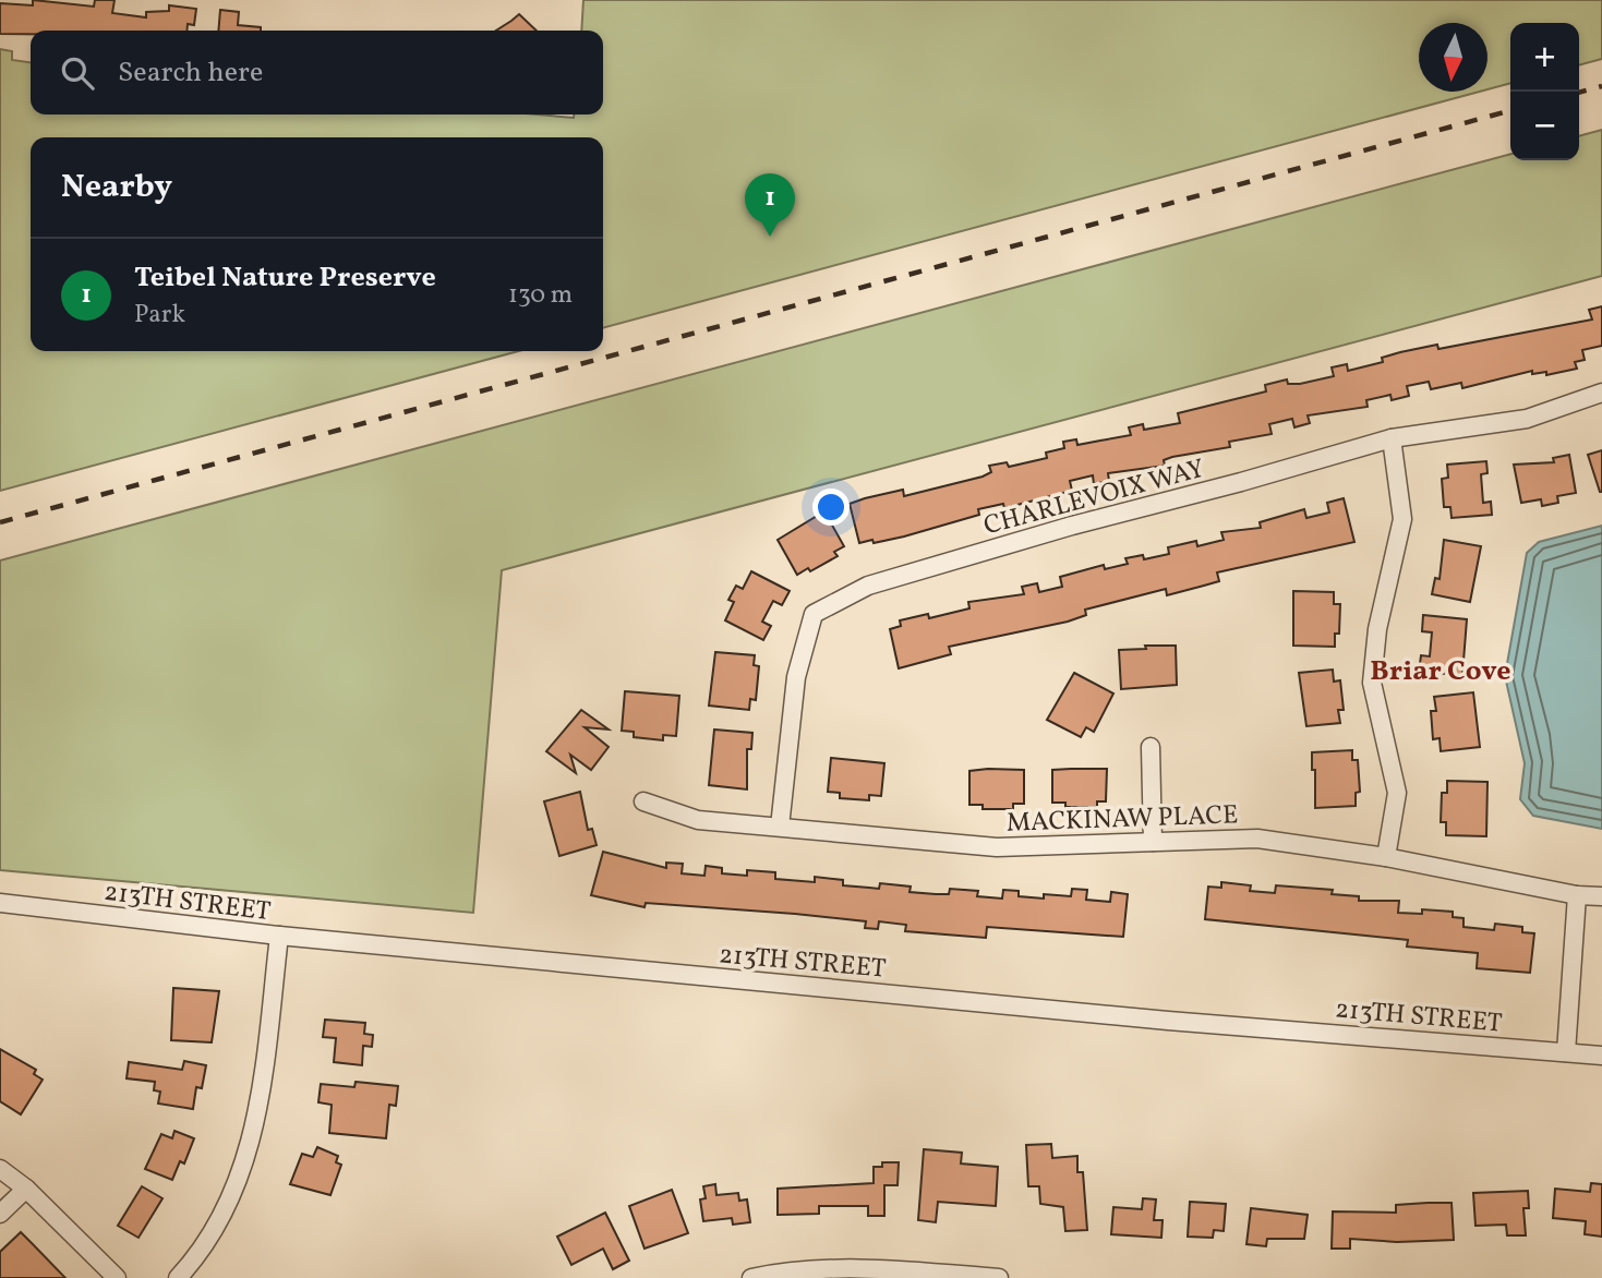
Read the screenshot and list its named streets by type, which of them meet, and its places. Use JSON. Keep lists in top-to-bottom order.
{
  "streets": {
    "street": ["CHARLEVOIX WAY", "MACKINAW PLACE", "213TH STREET"]
  },
  "crossings": [
    ["CHARLEVOIX WAY", "MACKINAW PLACE"]
  ],
  "districts": ["Briar Cove"],
  "north": "bottom",
  "page": {
    "map_buttons": ["+", "−"],
    "search": "Search here",
    "heading": "Nearby",
    "pins": "1",
    "list": [
      {
        "mark": "1",
        "name": "Teibel Nature Preserve",
        "note": "Park",
        "value": "130 m"
      }
    ]
  }
}
